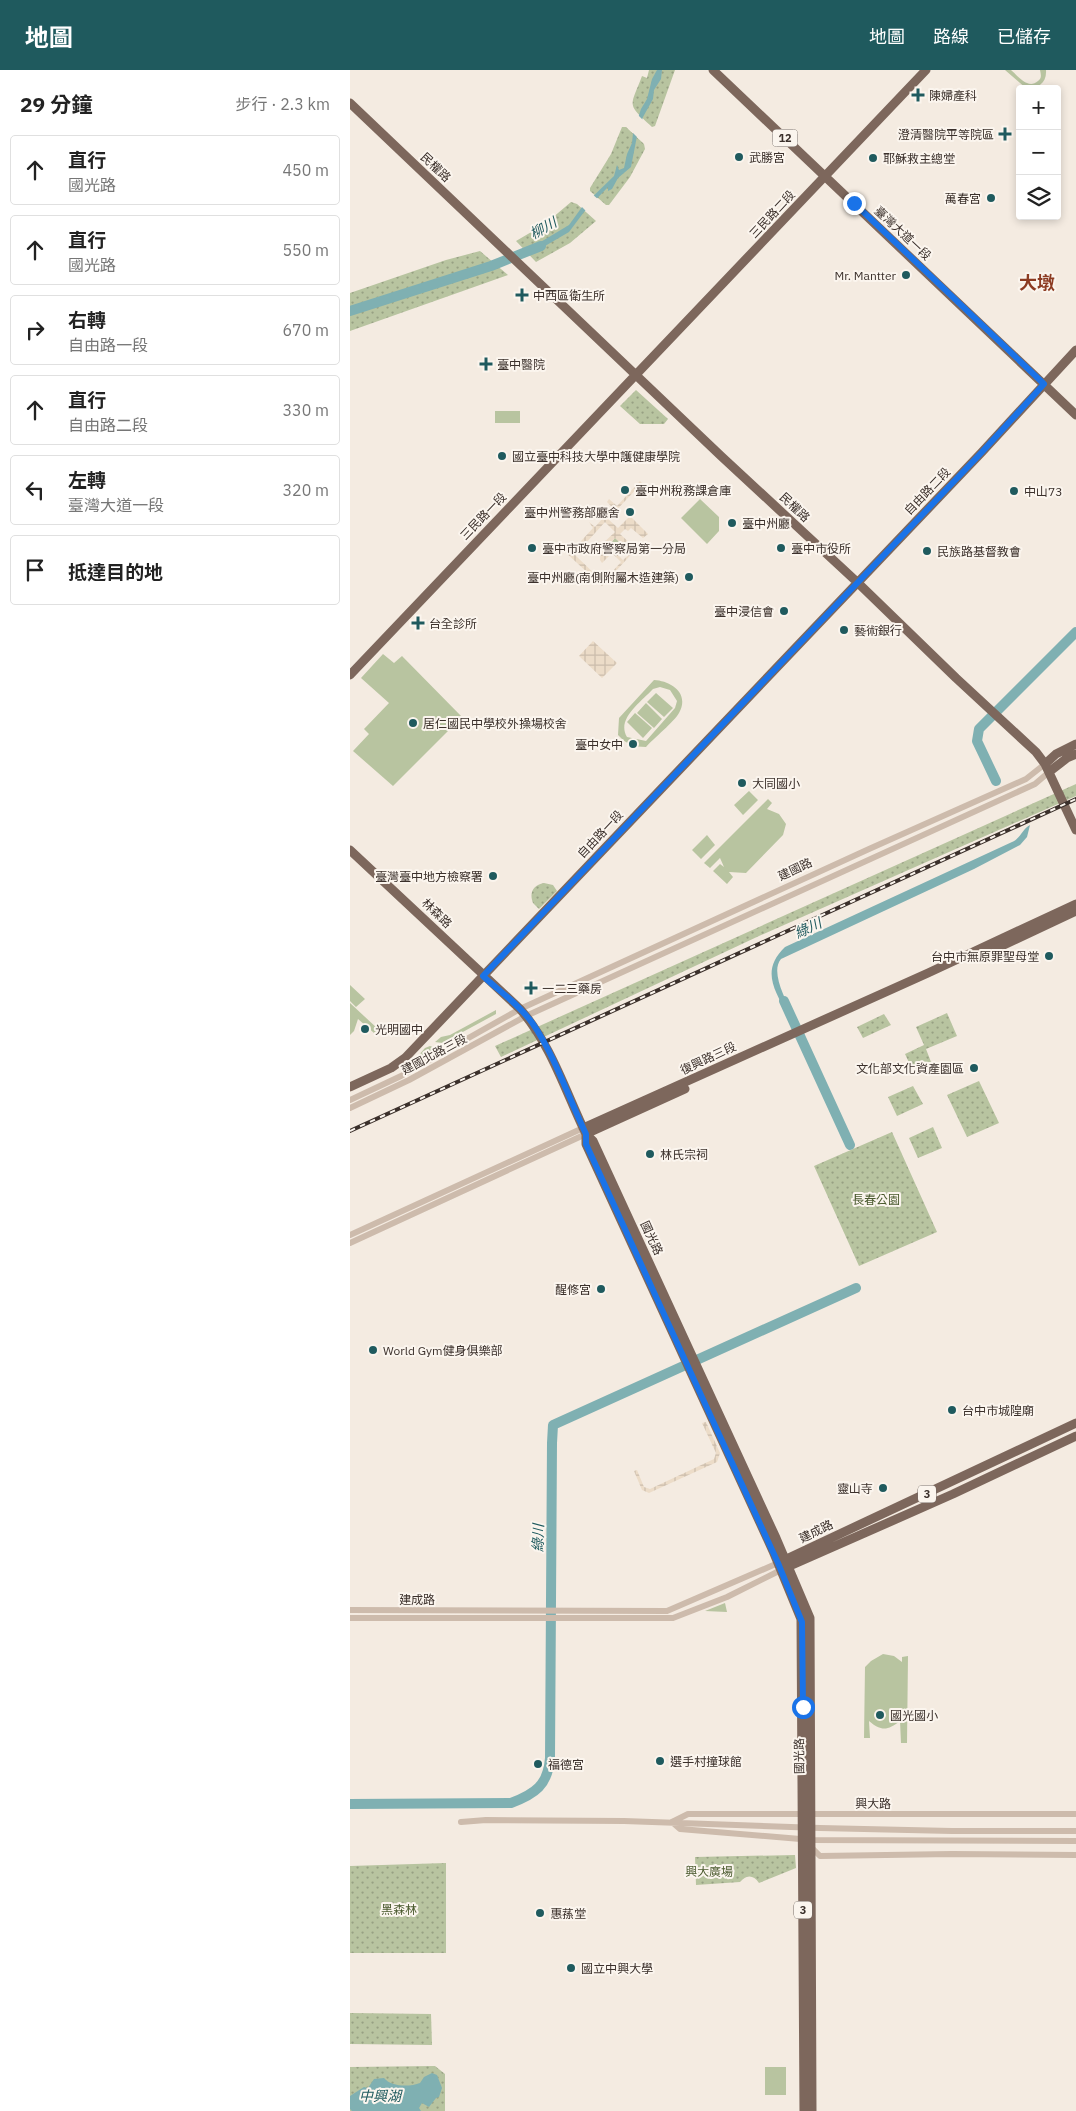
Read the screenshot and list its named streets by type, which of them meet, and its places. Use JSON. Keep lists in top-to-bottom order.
{
  "streets": {
    "main road": [
      "12",
      "民權路",
      "三民路二段",
      "臺灣大道一段",
      "自由路二段",
      "三民路一段",
      "自由路一段",
      "建國路",
      "林森路",
      "復興路三段",
      "國光路",
      "3",
      "建成路"
    ],
    "street": ["建國北路三段", "興大路"]
  },
  "crossings": [
    ["民權路", "三民路二段"],
    ["民權路", "自由路二段"],
    ["民權路", "三民路一段"],
    ["民權路", "自由路一段"],
    ["民權路", "建國路"],
    ["三民路二段", "臺灣大道一段"],
    ["三民路二段", "三民路一段"],
    ["臺灣大道一段", "自由路二段"],
    ["自由路二段", "自由路一段"],
    ["自由路一段", "林森路"],
    ["自由路一段", "國光路"],
    ["建國路", "建國北路三段"],
    ["建國路", "國光路"],
    ["林森路", "國光路"],
    ["建國北路三段", "國光路"],
    ["復興路三段", "國光路"],
    ["國光路", "建成路"],
    ["國光路", "興大路"]
  ],
  "districts": ["大墩"],
  "water": ["柳川", "綠川", "中興湖"],
  "parks": ["長春公園", "興大廣場", "黑森林"],
  "places": {
    "health": [
      "陳婦產科",
      "澄清醫院平等院區",
      "中西區衛生所",
      "臺中醫院",
      "台全診所",
      "一二三藥房"
    ],
    "other": [
      "武勝宮",
      "耶穌救主總堂",
      "萬春宮",
      "Mr. Mantter",
      "國立臺中科技大學中護健康學院",
      "臺中州稅務課倉庫",
      "中山73",
      "臺中州警務部廳舍",
      "臺中州廳",
      "臺中市政府警察局第一分局",
      "臺中市役所",
      "民族路基督教會",
      "臺中州廳(南側附屬木造建築)",
      "臺中浸信會",
      "藝術銀行",
      "居仁國民中學校外操場校舍",
      "臺中女中",
      "大同國小",
      "臺灣臺中地方檢察署",
      "台中市無原罪聖母堂",
      "光明國中",
      "文化部文化資產園區",
      "林氏宗祠",
      "醒修宮",
      "World Gym健身俱樂部",
      "台中市城隍廟",
      "靈山寺",
      "國光國小",
      "選手村撞球館",
      "福德宮",
      "惠蓀堂",
      "國立中興大學"
    ]
  },
  "page": {
    "header": "地圖",
    "nav": ["地圖", "路線", "已儲存"],
    "heading": ["29 分鐘", "步行 · 2.3 km"],
    "map_buttons": ["+", "−"],
    "list": [
      ["直行", "國光路", "450 m"],
      ["直行", "國光路", "550 m"],
      ["右轉", "自由路一段", "670 m"],
      ["直行", "自由路二段", "330 m"],
      ["左轉", "臺灣大道一段", "320 m"],
      "抵達目的地"
    ]
  }
}
